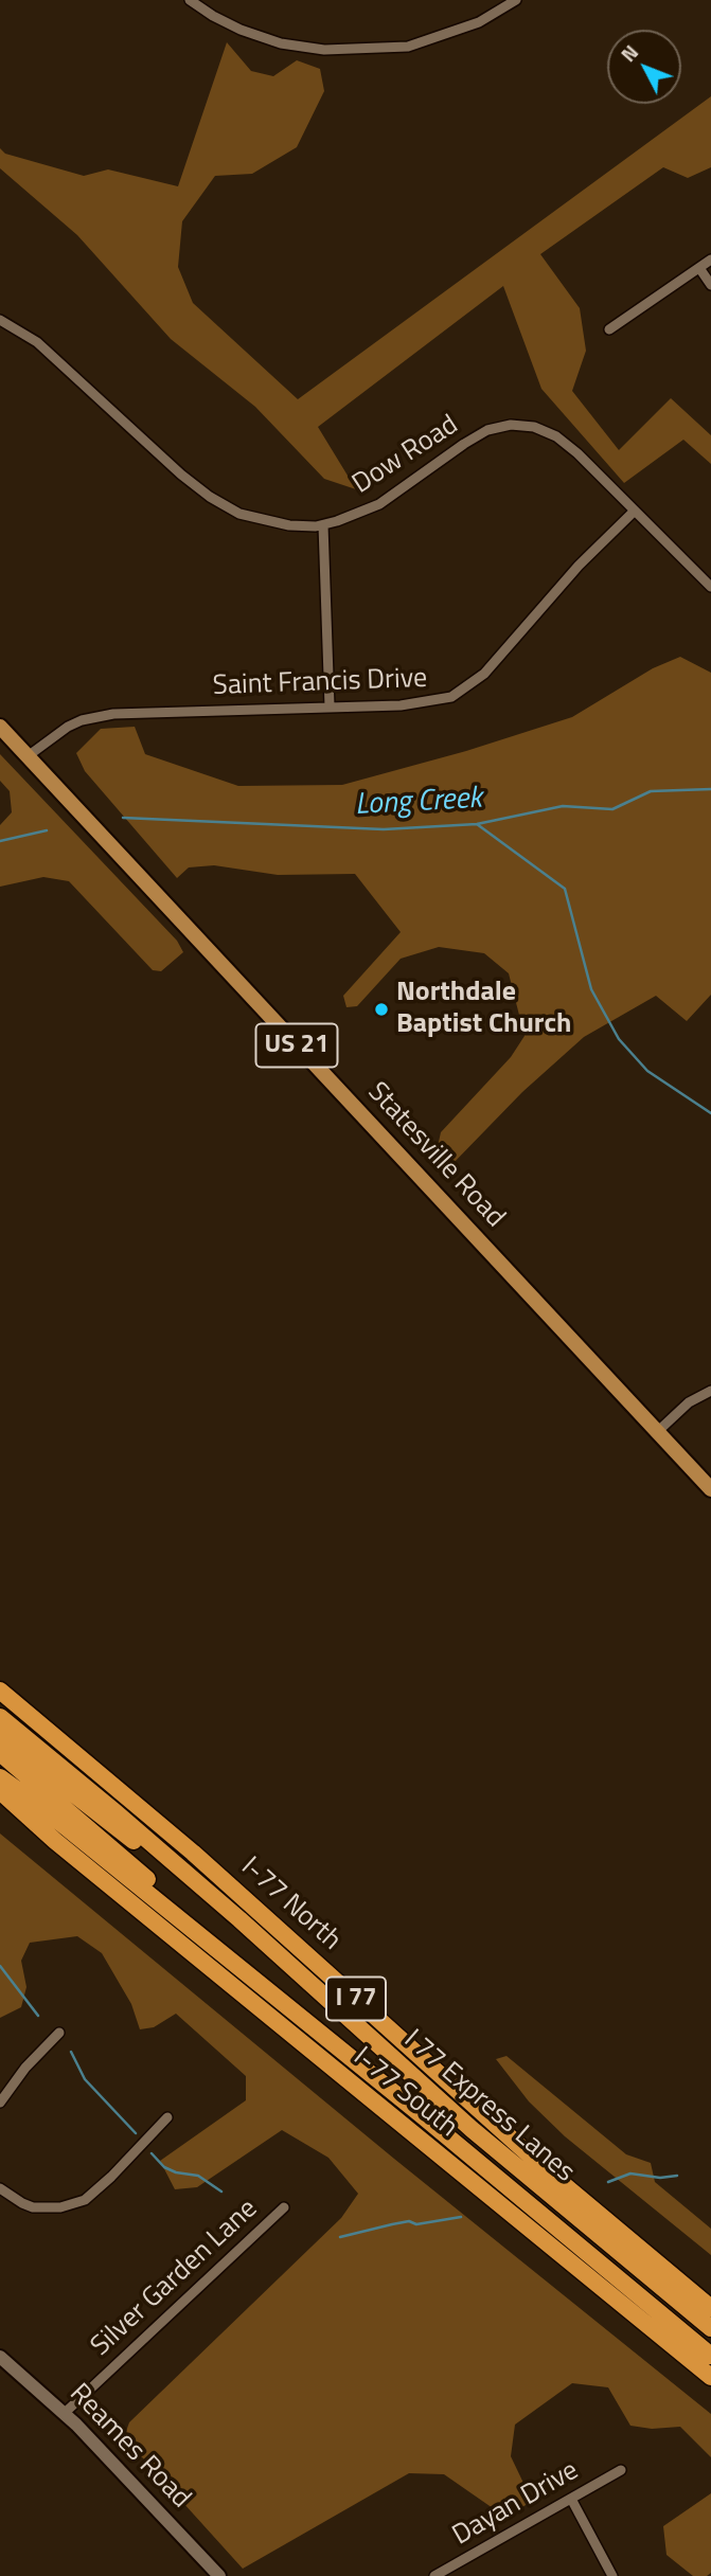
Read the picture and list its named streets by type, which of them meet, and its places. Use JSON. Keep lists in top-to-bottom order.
{
  "streets": {
    "highway": [
      "I-77 North",
      "I 77",
      "I-77 South",
      "I 77 Express Lanes"
    ],
    "main road": ["US 21", "Statesville Road", "Reames Road"],
    "street": [
      "Dow Road",
      "Saint Francis Drive",
      "Silver Garden Lane",
      "Dayan Drive"
    ]
  },
  "crossings": [
    ["Dow Road", "Saint Francis Drive"],
    ["Saint Francis Drive", "Statesville Road"],
    ["Silver Garden Lane", "Reames Road"]
  ],
  "water": ["Long Creek"],
  "places": ["Northdale Baptist Church"],
  "north": "top left"
}
